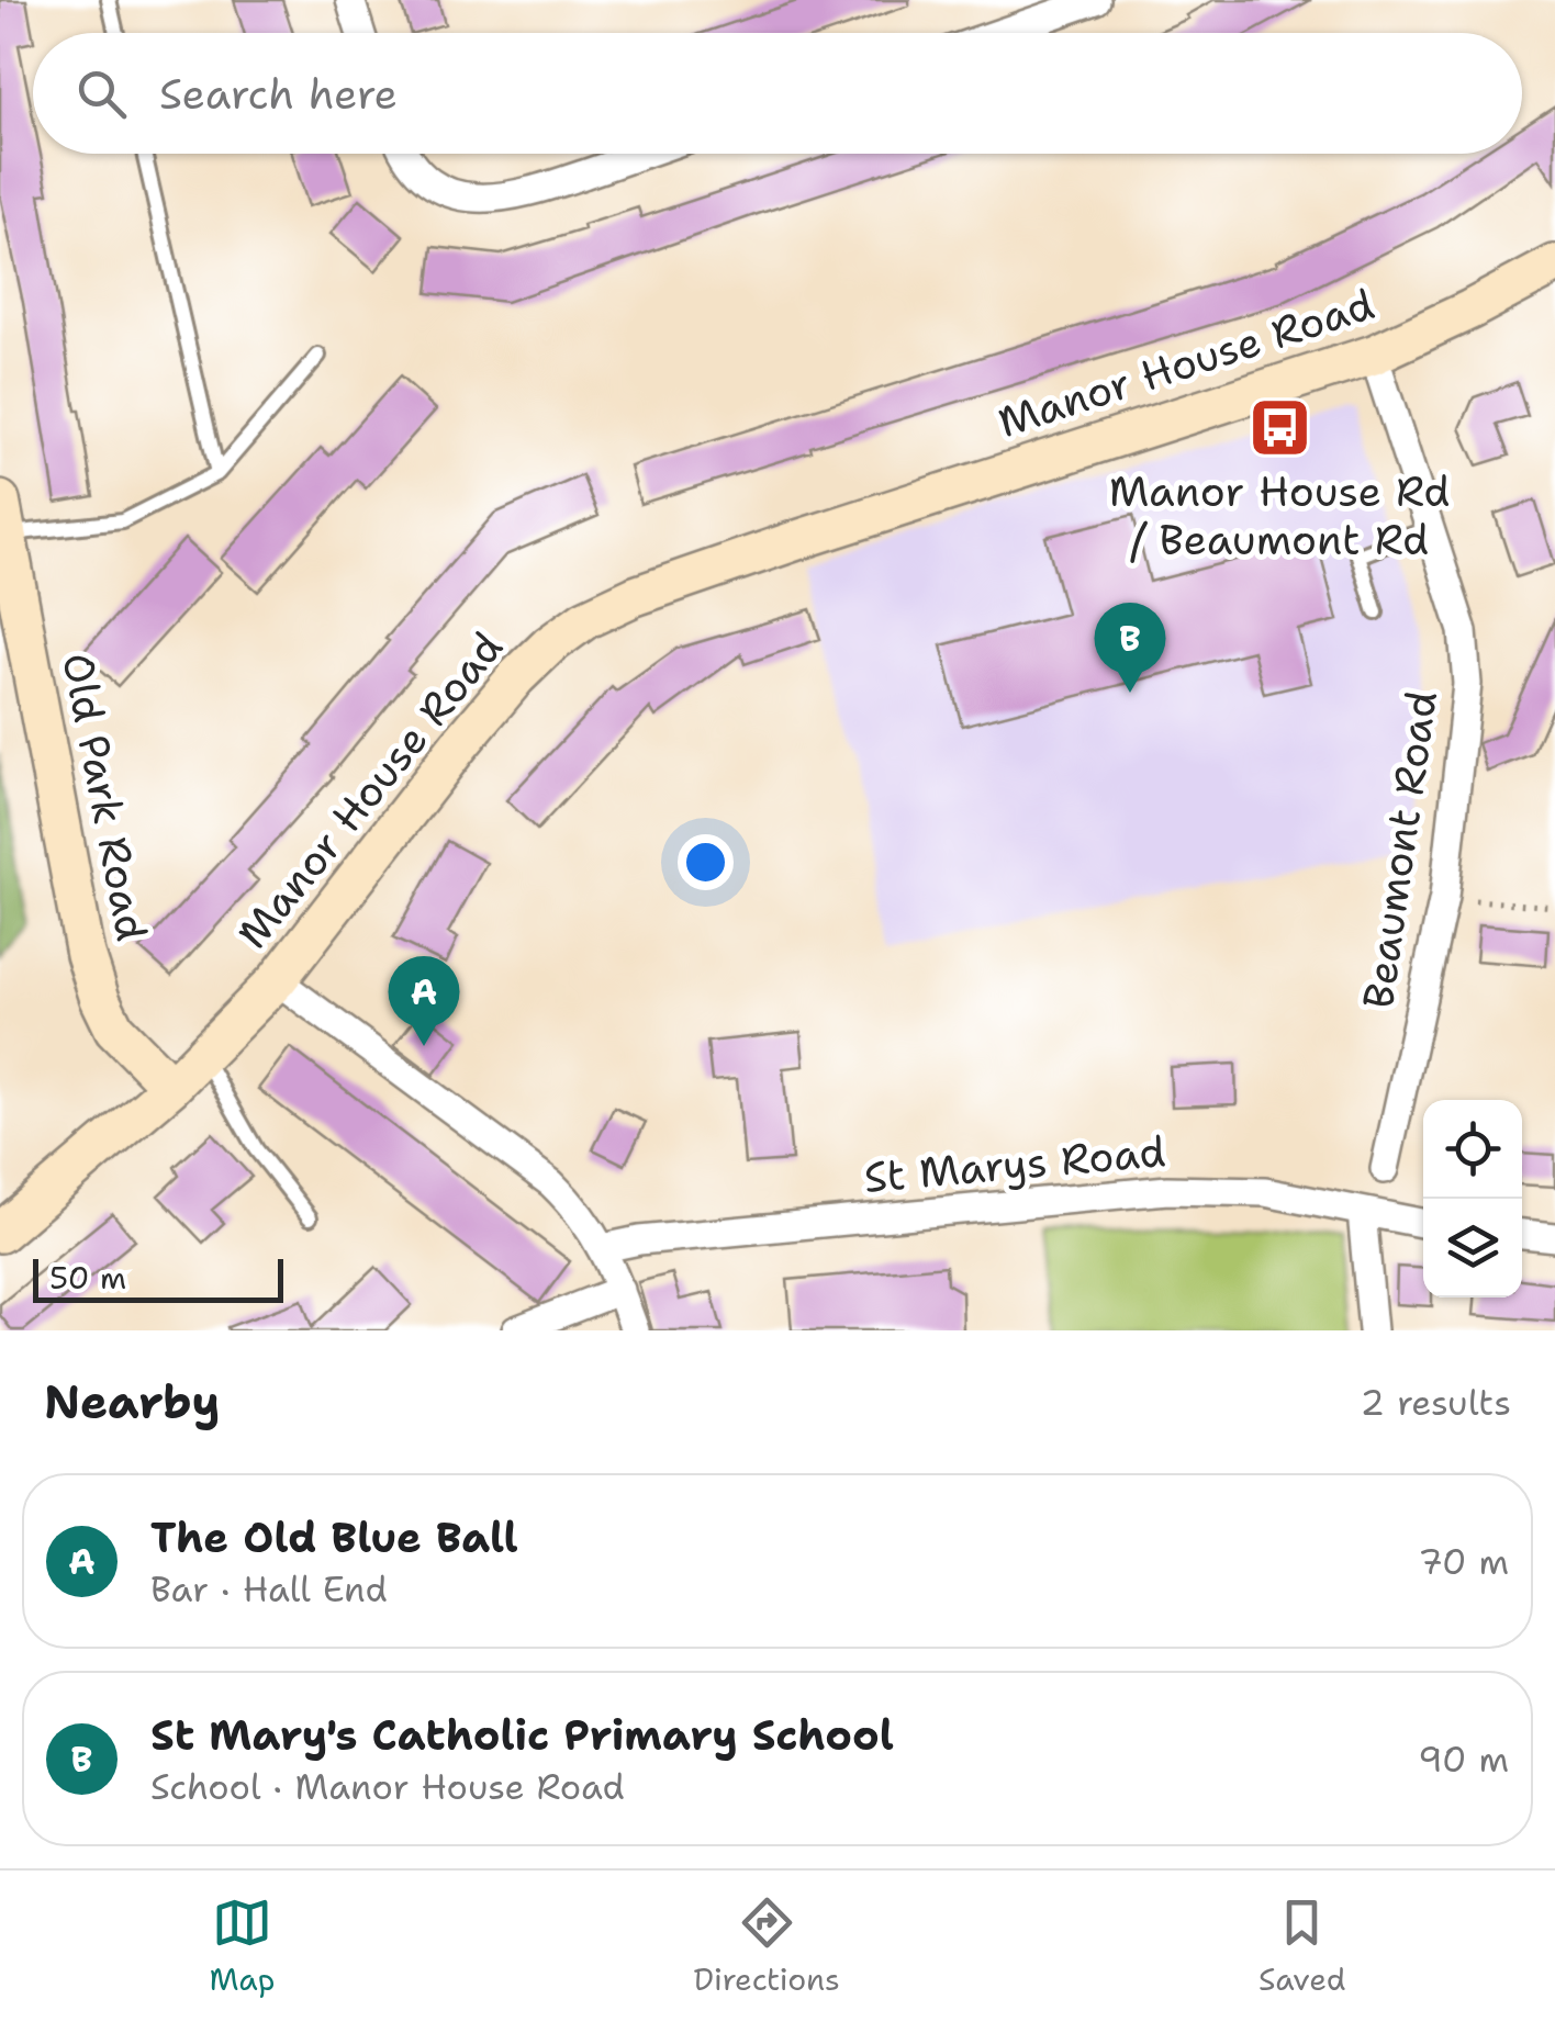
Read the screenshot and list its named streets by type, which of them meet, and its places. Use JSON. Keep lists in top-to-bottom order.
{
  "streets": {
    "main road": ["Manor House Road", "Old Park Road"],
    "street": ["Beaumont Road", "St Marys Road"]
  },
  "crossings": [
    ["Manor House Road", "Old Park Road"],
    ["Manor House Road", "Beaumont Road"]
  ],
  "places": {
    "bus stop": ["Manor House Rd / Beaumont Rd"]
  },
  "scale_bar": "50 m",
  "page": {
    "search": "Search here",
    "pins": ["B", "A"],
    "scale": "50 m",
    "heading": ["Nearby", "2 results"],
    "list": [
      {
        "mark": "A",
        "name": "The Old Blue Ball",
        "note": "Bar · Hall End",
        "value": "70 m"
      },
      {
        "mark": "B",
        "name": "St Mary's Catholic Primary School",
        "note": "School · Manor House Road",
        "value": "90 m"
      }
    ],
    "nav": ["Map", "Directions", "Saved"]
  }
}
